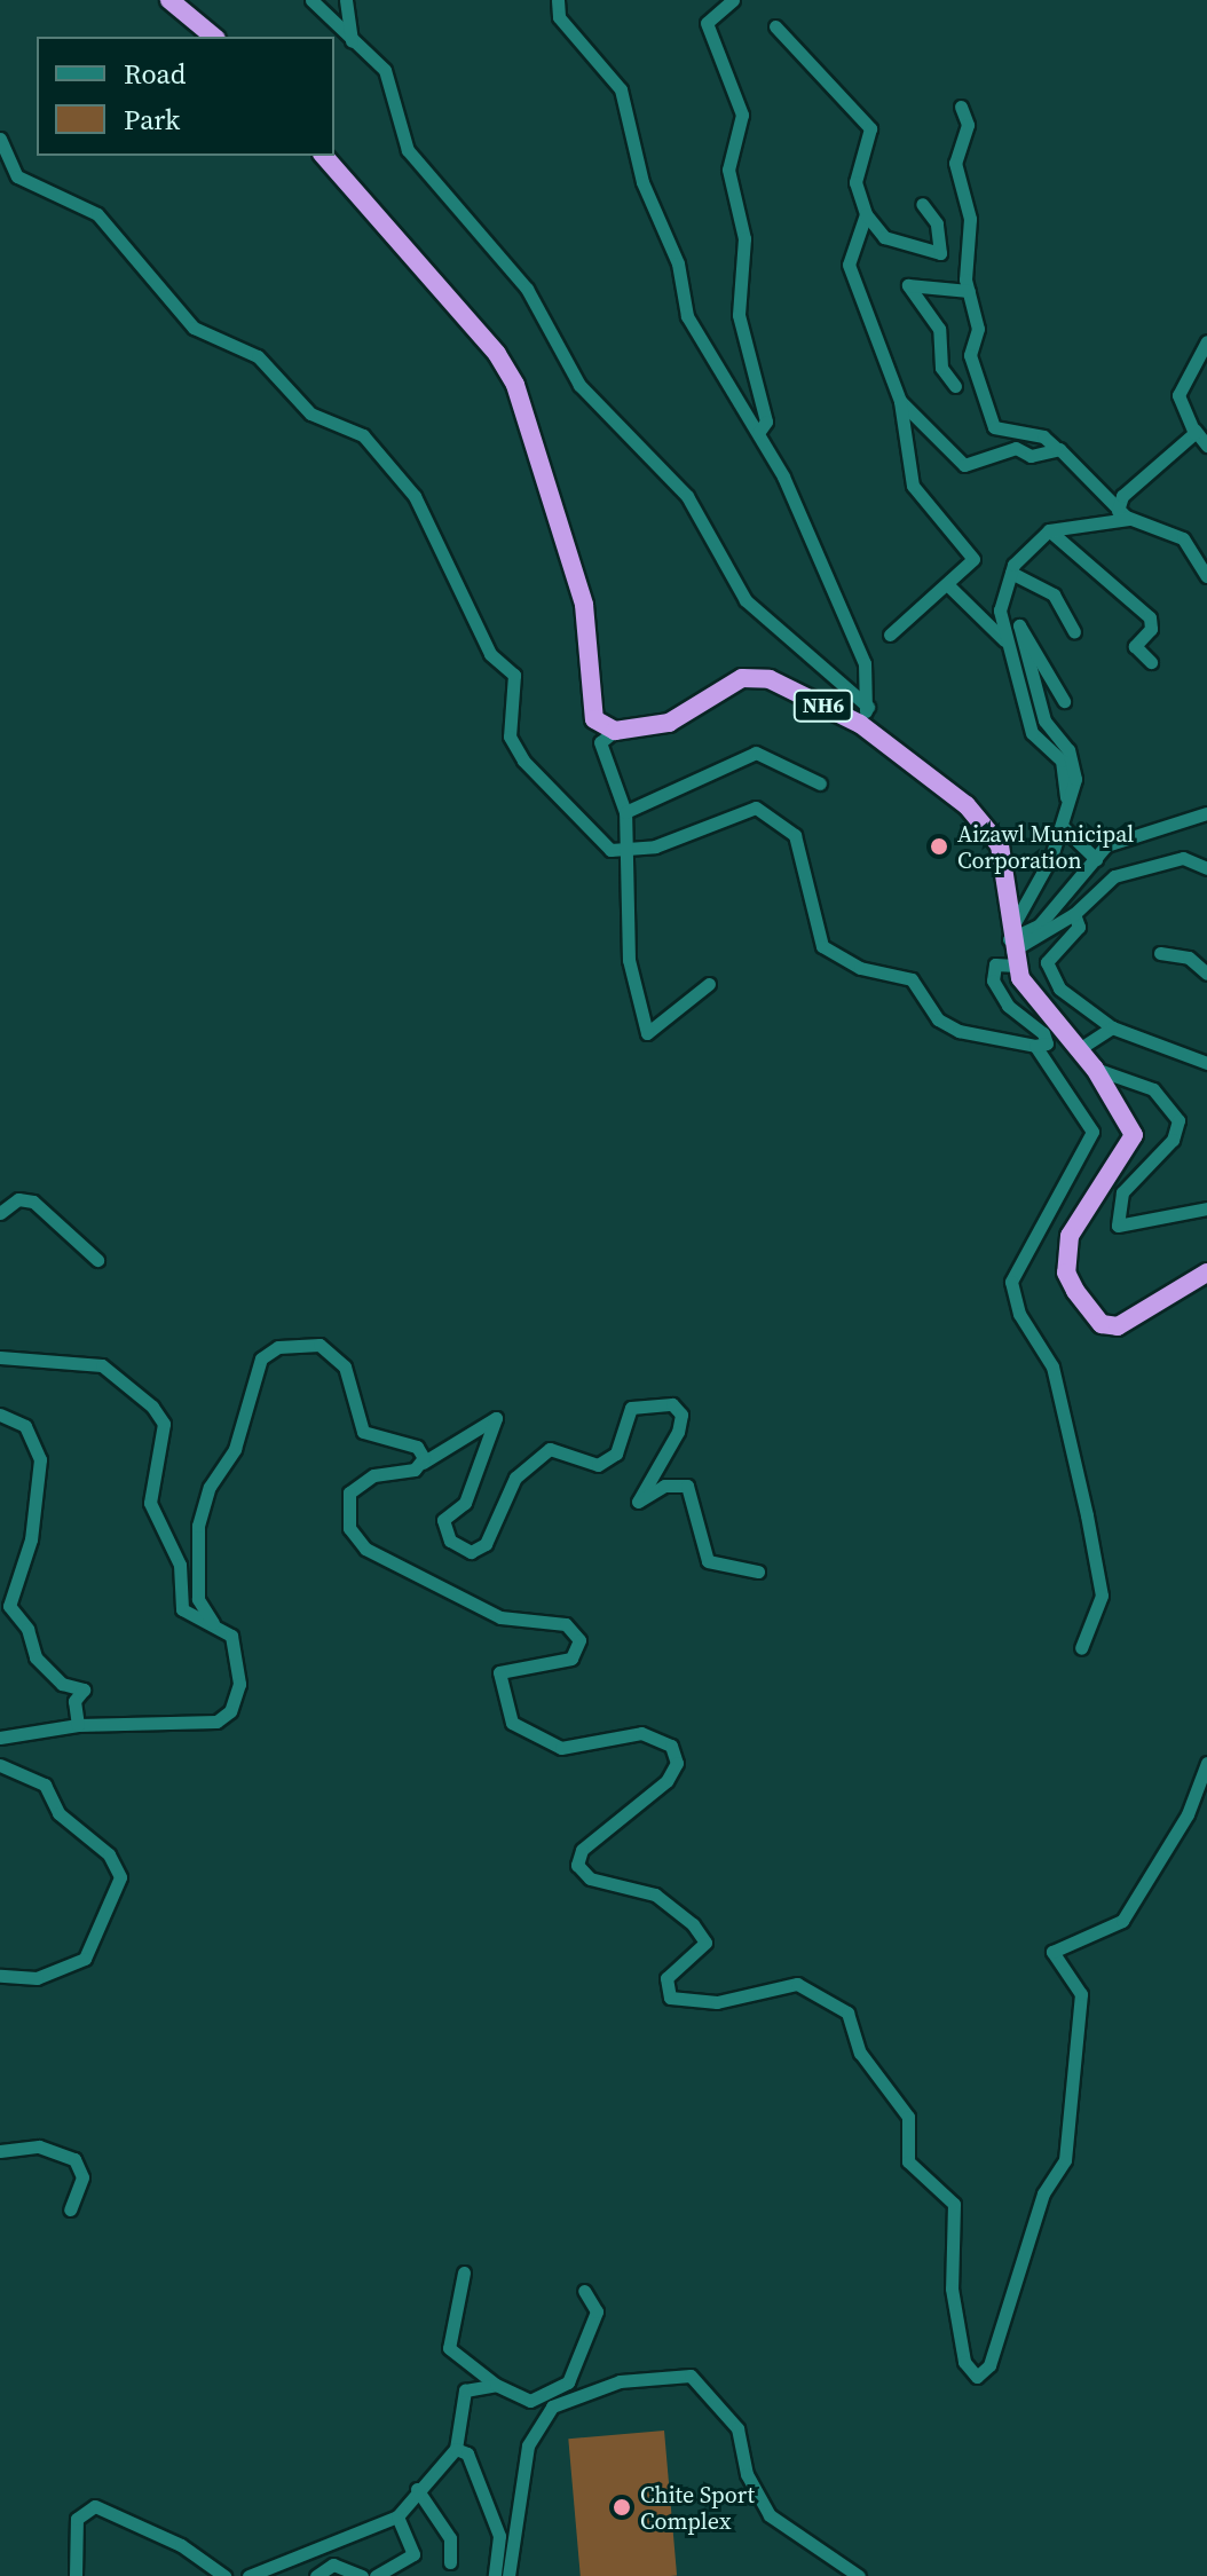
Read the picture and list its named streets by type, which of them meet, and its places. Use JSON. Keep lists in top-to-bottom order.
{
  "streets": {
    "highway": ["NH6"]
  },
  "places": ["Aizawl Municipal Corporation", "Chite Sport Complex"],
  "legend": ["Road", "Park"]
}
